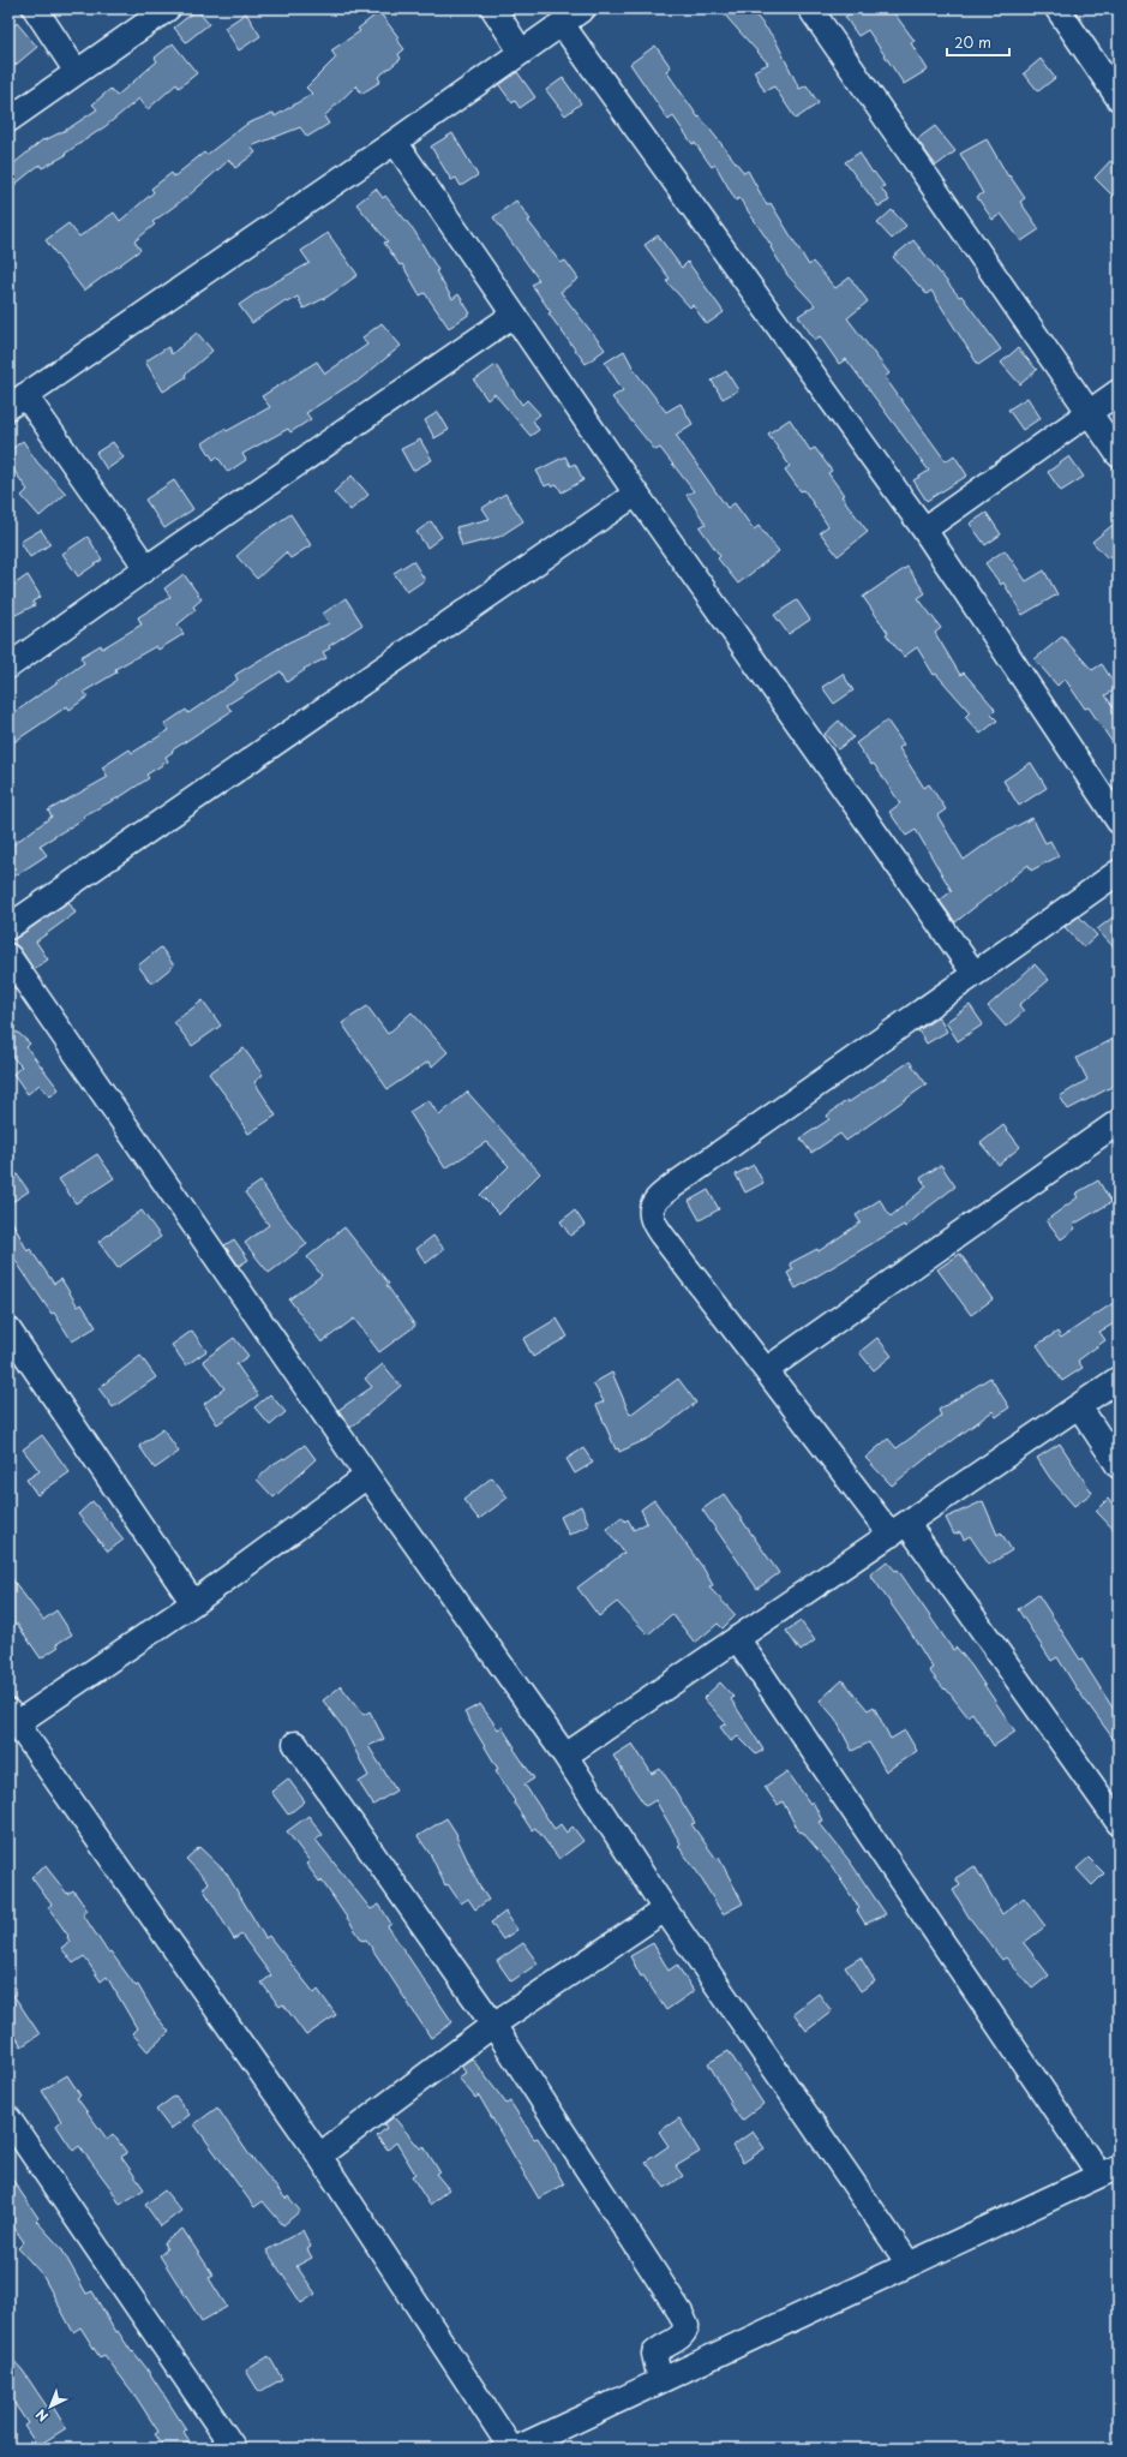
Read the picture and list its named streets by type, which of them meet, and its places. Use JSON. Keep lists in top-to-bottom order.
{
  "scale_bar": "20 m",
  "north": "bottom left"
}
